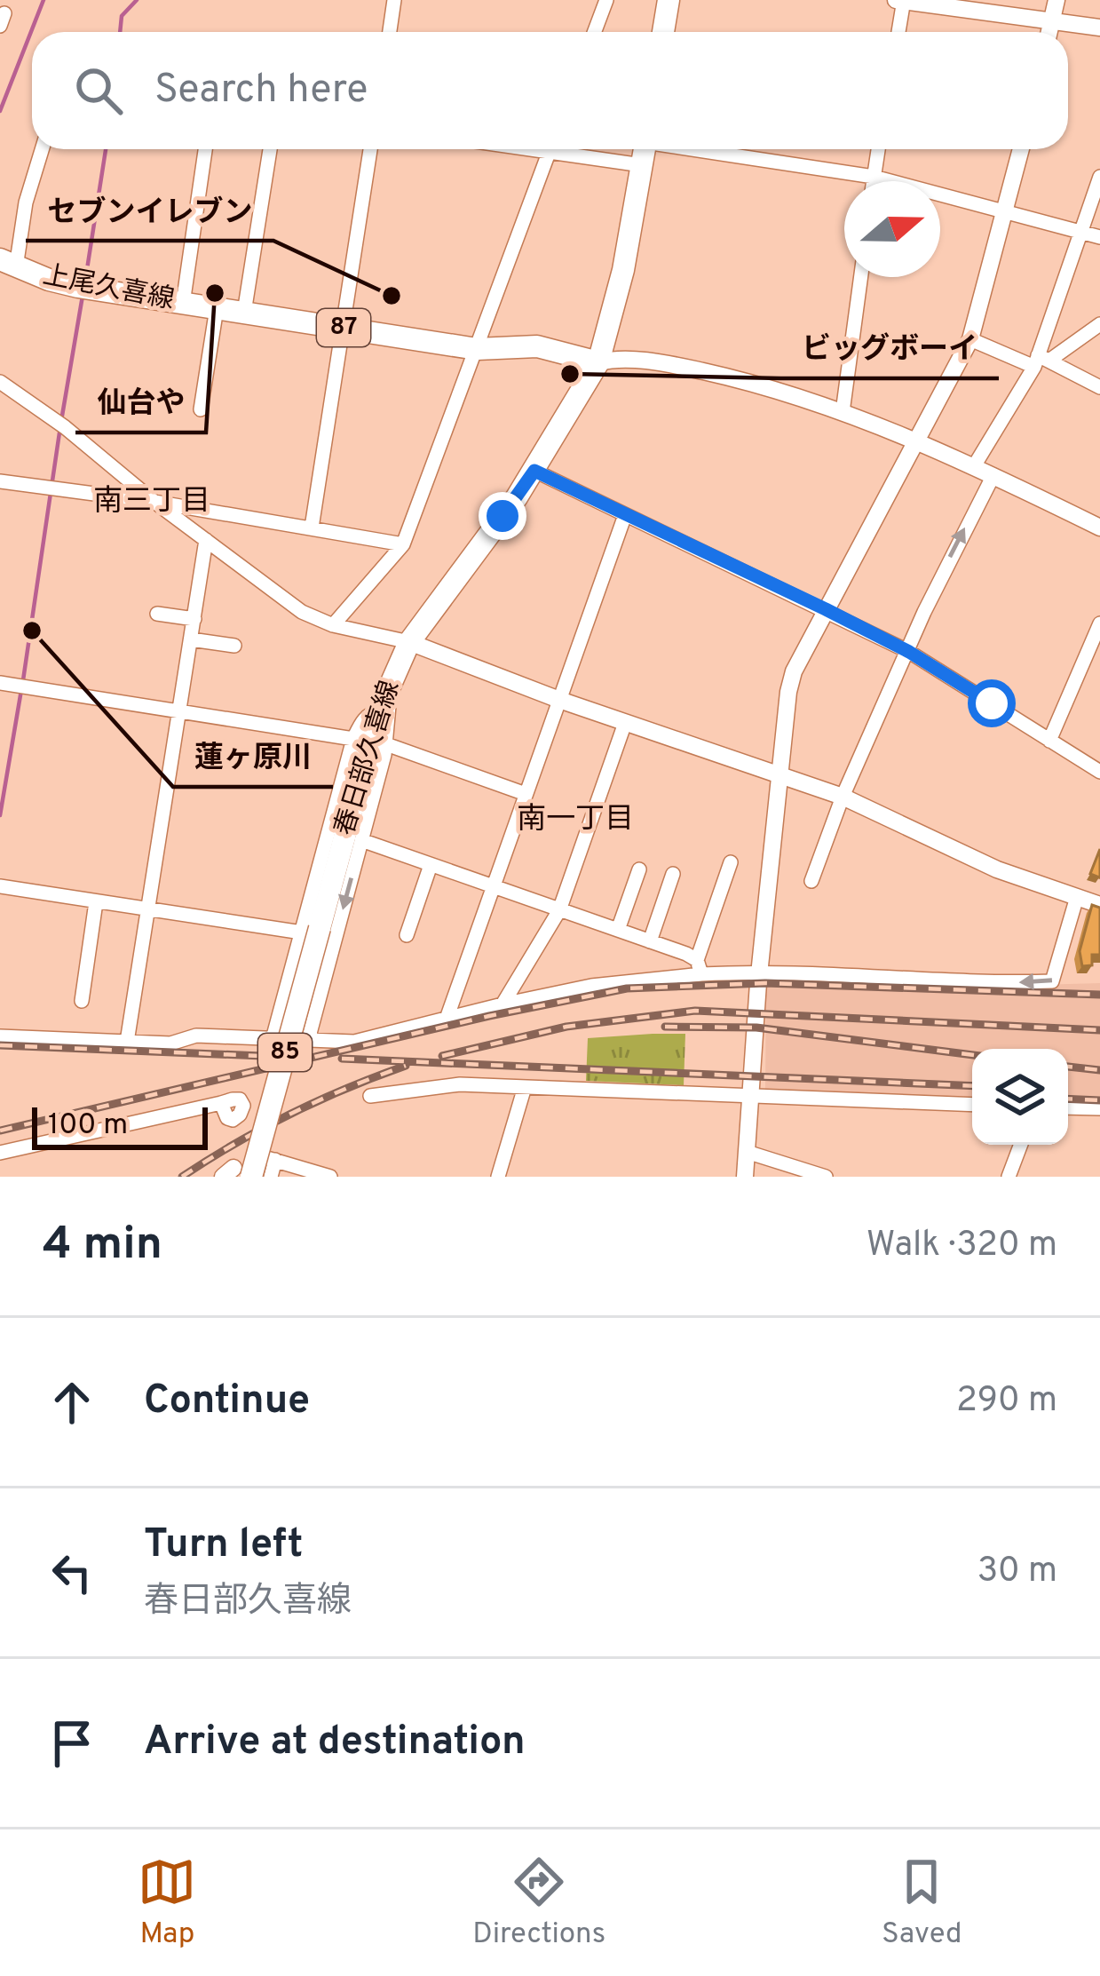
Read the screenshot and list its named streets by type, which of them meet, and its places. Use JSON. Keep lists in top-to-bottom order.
{
  "streets": {
    "main road": [
      "上尾久喜線",
      "87",
      "春日部久喜線",
      "85"
    ]
  },
  "crossings": [
    ["上尾久喜線", "春日部久喜線"]
  ],
  "districts": ["南三丁目", "南一丁目"],
  "places": [
    "仙台や",
    "セブンイレブン",
    "ビッグボーイ",
    "蓮ヶ原川"
  ],
  "scale_bar": "100 m",
  "north": "right",
  "page": {
    "search": "Search here",
    "scale": "100 m",
    "heading": ["4 min", "Walk · 320 m"],
    "list": [
      ["Continue", "290 m"],
      ["Turn left", "春日部久喜線", "30 m"],
      "Arrive at destination"
    ],
    "nav": ["Map", "Directions", "Saved"]
  }
}
